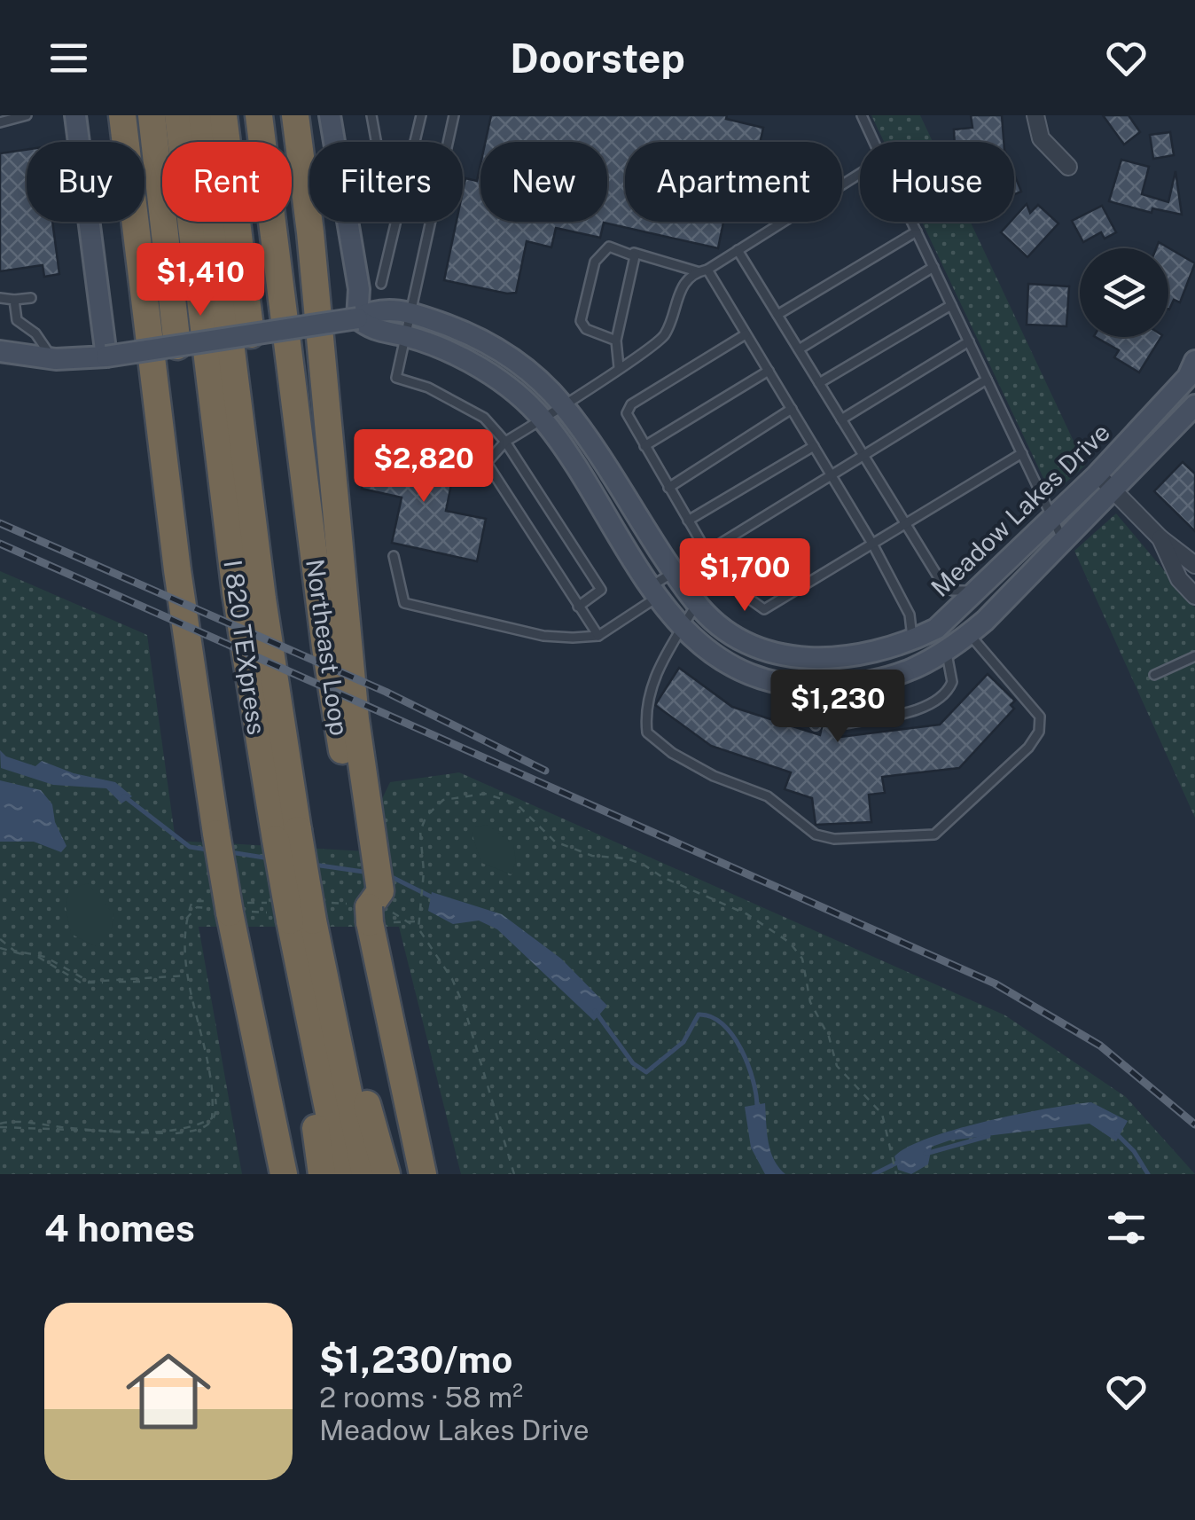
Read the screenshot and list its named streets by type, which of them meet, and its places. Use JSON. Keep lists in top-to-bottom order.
{
  "streets": {
    "highway": ["I 820 TEXpress", "Northeast Loop"],
    "street": ["Meadow Lakes Drive"]
  },
  "page": {
    "header": "Doorstep",
    "chip": [
      "Buy",
      "Rent",
      "Filters",
      "New",
      "Apartment",
      "House"
    ],
    "price": [
      "$1,410",
      "$2,820",
      "$1,700",
      "$1,230"
    ],
    "heading": "4 homes",
    "list": [
      {
        "name": "$1,230/mo",
        "note": "2 rooms · 58 m² · Meadow Lakes Drive"
      }
    ]
  }
}
